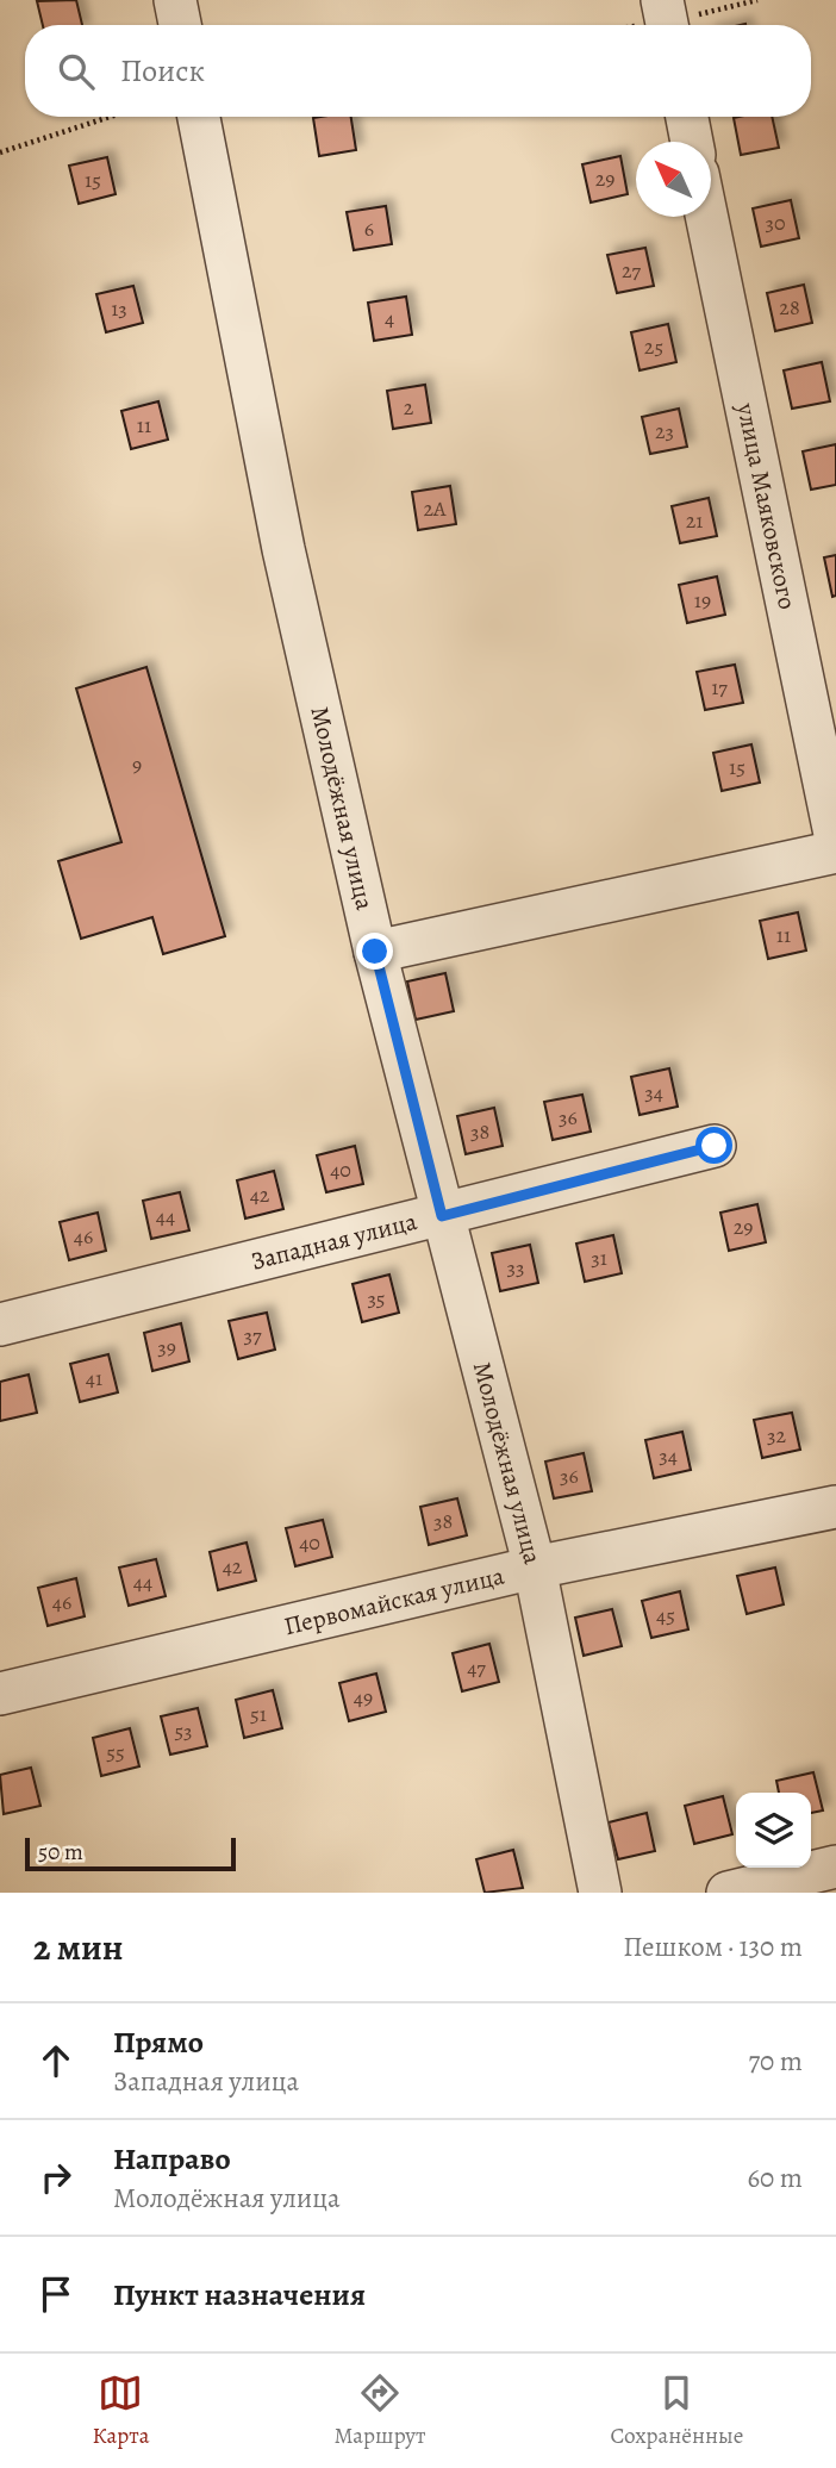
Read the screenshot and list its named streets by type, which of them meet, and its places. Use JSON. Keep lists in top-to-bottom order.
{
  "streets": {
    "street": [
      "улица Маяковского",
      "Молодёжная улица",
      "Западная улица",
      "Первомайская улица"
    ]
  },
  "crossings": [
    ["Молодёжная улица", "Западная улица"],
    ["Молодёжная улица", "Первомайская улица"]
  ],
  "house_numbers": [
    "29",
    "15",
    "30",
    "6",
    "27",
    "28",
    "13",
    "4",
    "25",
    "2",
    "11",
    "23",
    "2А",
    "21",
    "19",
    "17",
    "9",
    "15",
    "11",
    "34",
    "36",
    "38",
    "40",
    "42",
    "44",
    "29",
    "46",
    "31",
    "33",
    "35",
    "37",
    "39",
    "41",
    "32",
    "34",
    "36",
    "38",
    "40",
    "42",
    "44",
    "46",
    "45",
    "47",
    "49",
    "51",
    "53",
    "55"
  ],
  "scale_bar": "50 m",
  "north": "top left",
  "page": {
    "search": "Поиск",
    "scale": "50 m",
    "heading": ["2 мин", "Пешком · 130 m"],
    "list": [
      ["Прямо", "Западная улица", "70 m"],
      ["Направо", "Молодёжная улица", "60 m"],
      "Пункт назначения"
    ],
    "nav": ["Карта", "Маршрут", "Сохранённые"]
  }
}
